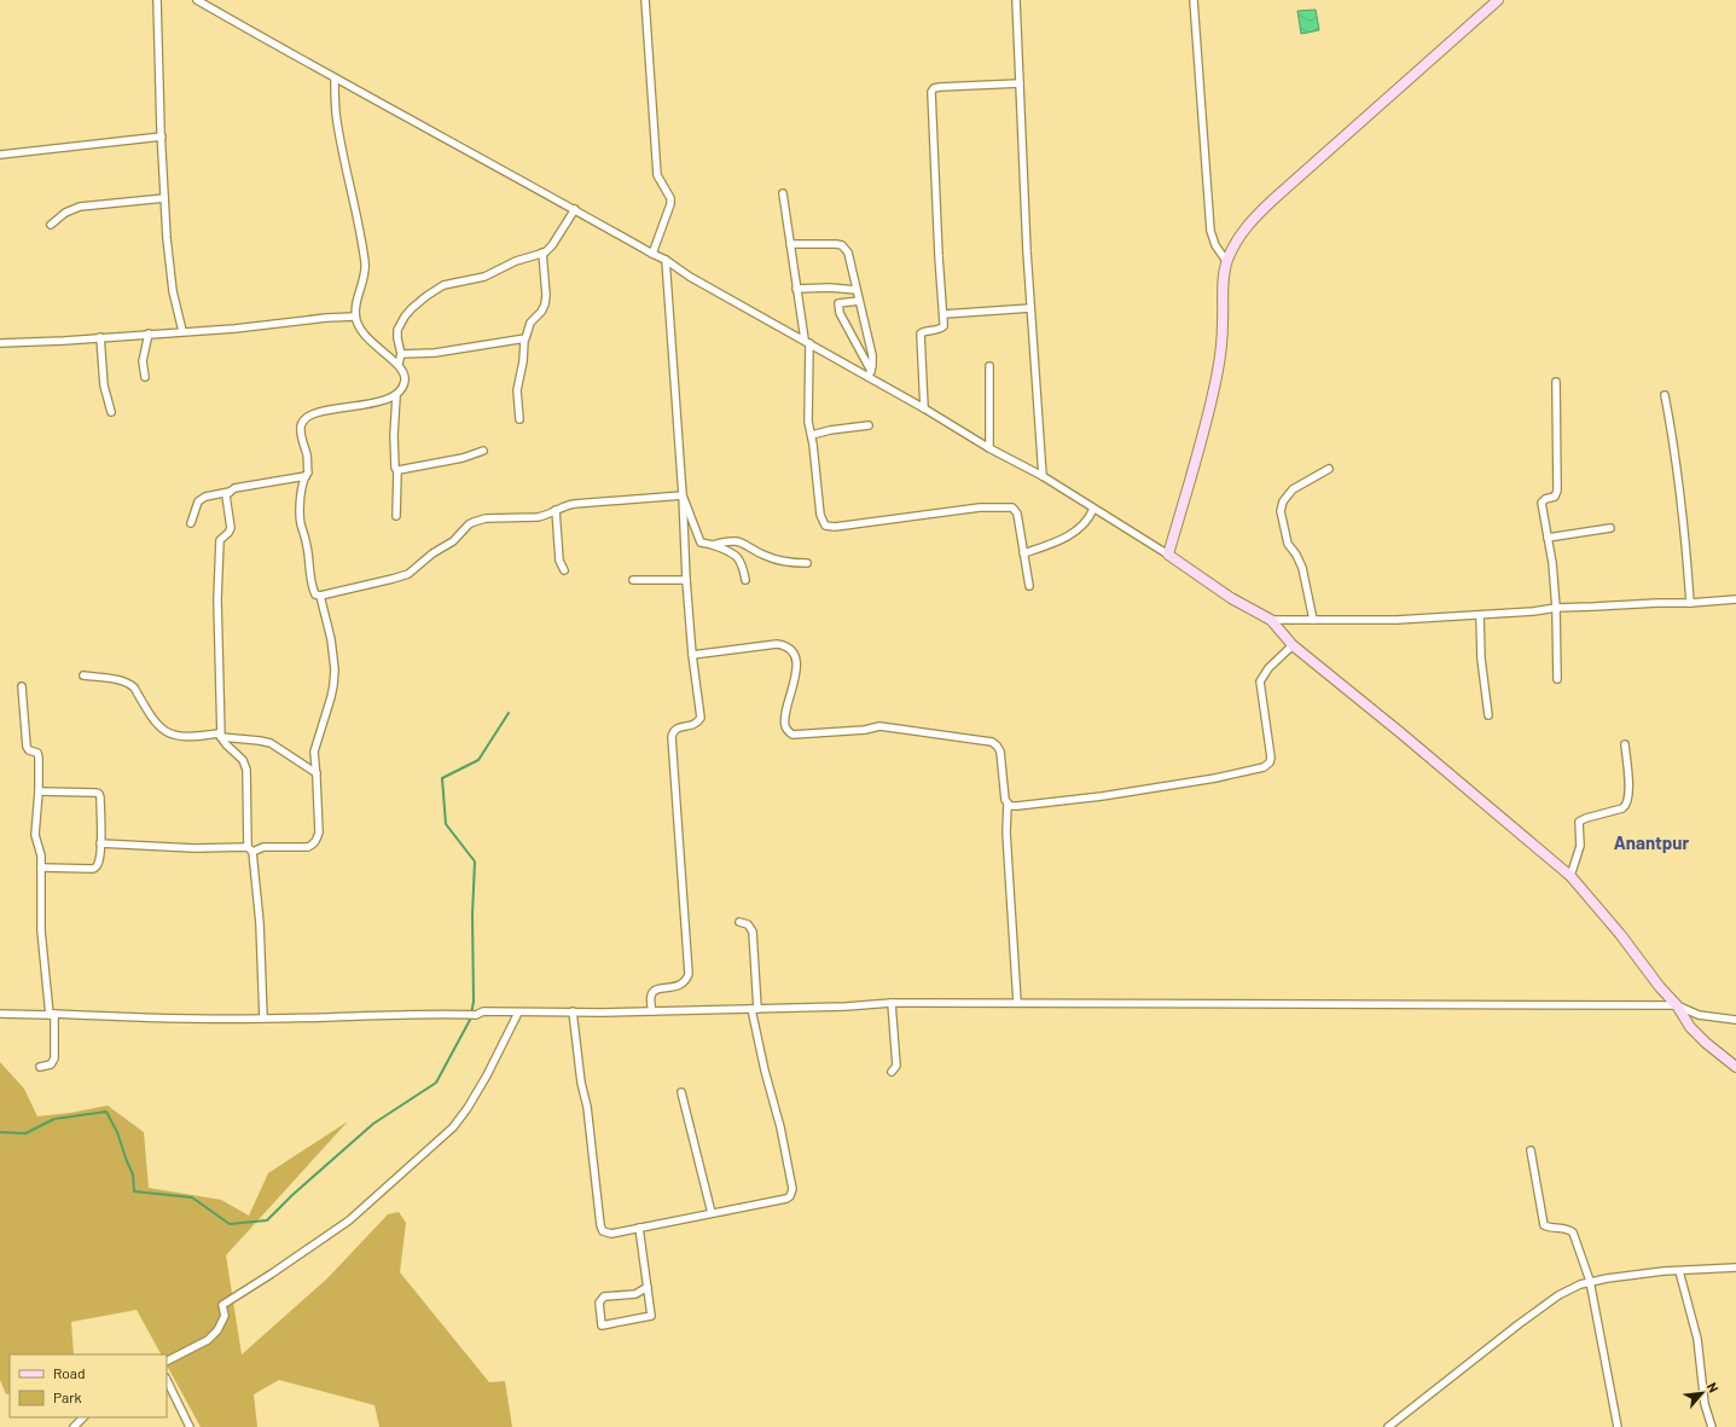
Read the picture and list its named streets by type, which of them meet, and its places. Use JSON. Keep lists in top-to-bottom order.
{
  "districts": ["Anantpur"],
  "legend": ["Road", "Park"],
  "north": "top right"
}
